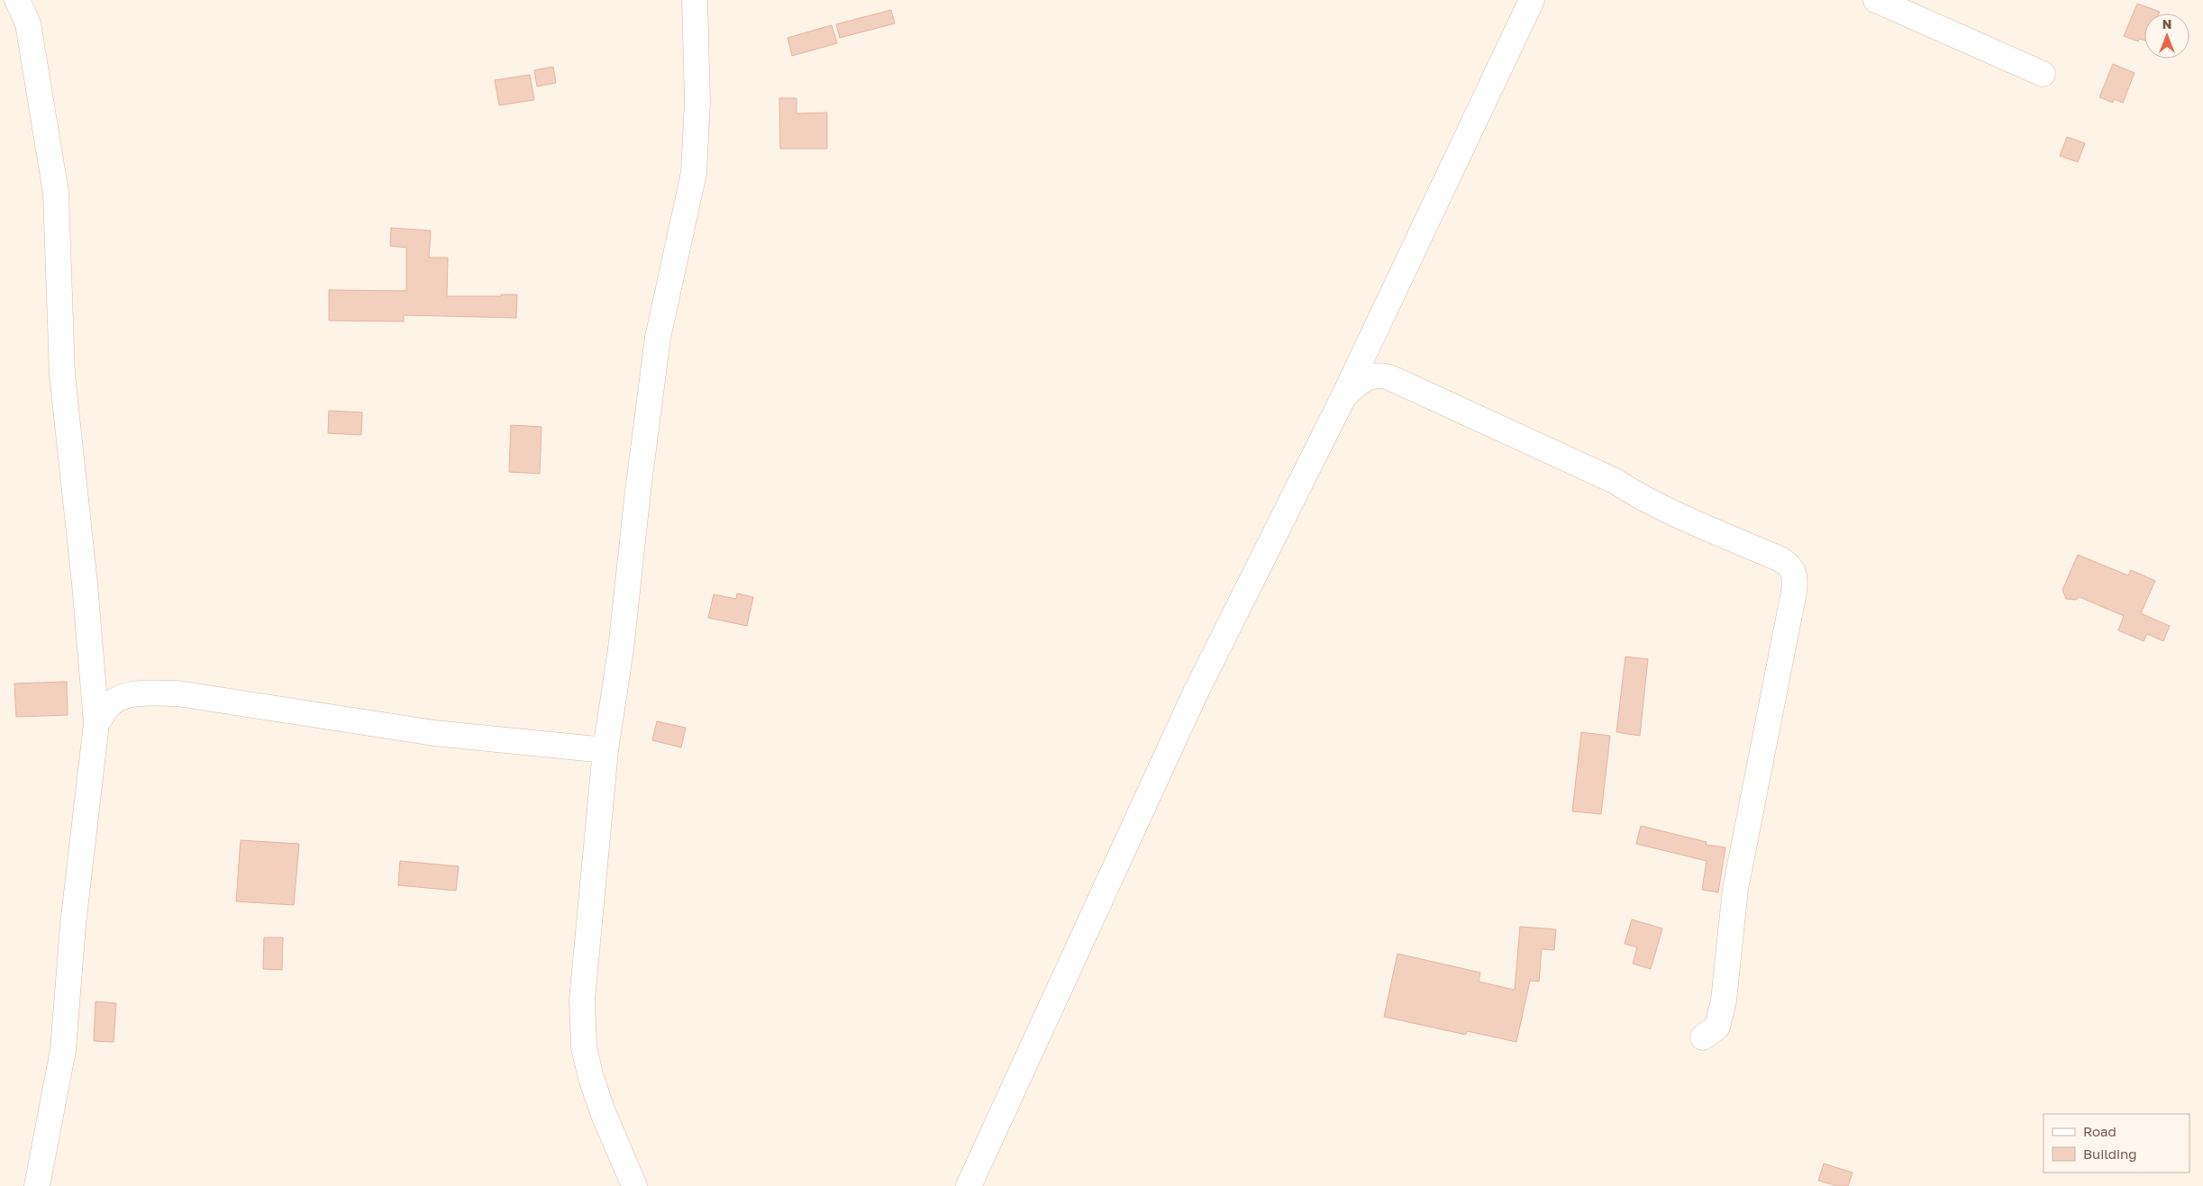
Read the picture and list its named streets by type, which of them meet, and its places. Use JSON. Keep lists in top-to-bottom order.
{
  "legend": ["Road", "Building"],
  "north": "top"
}
